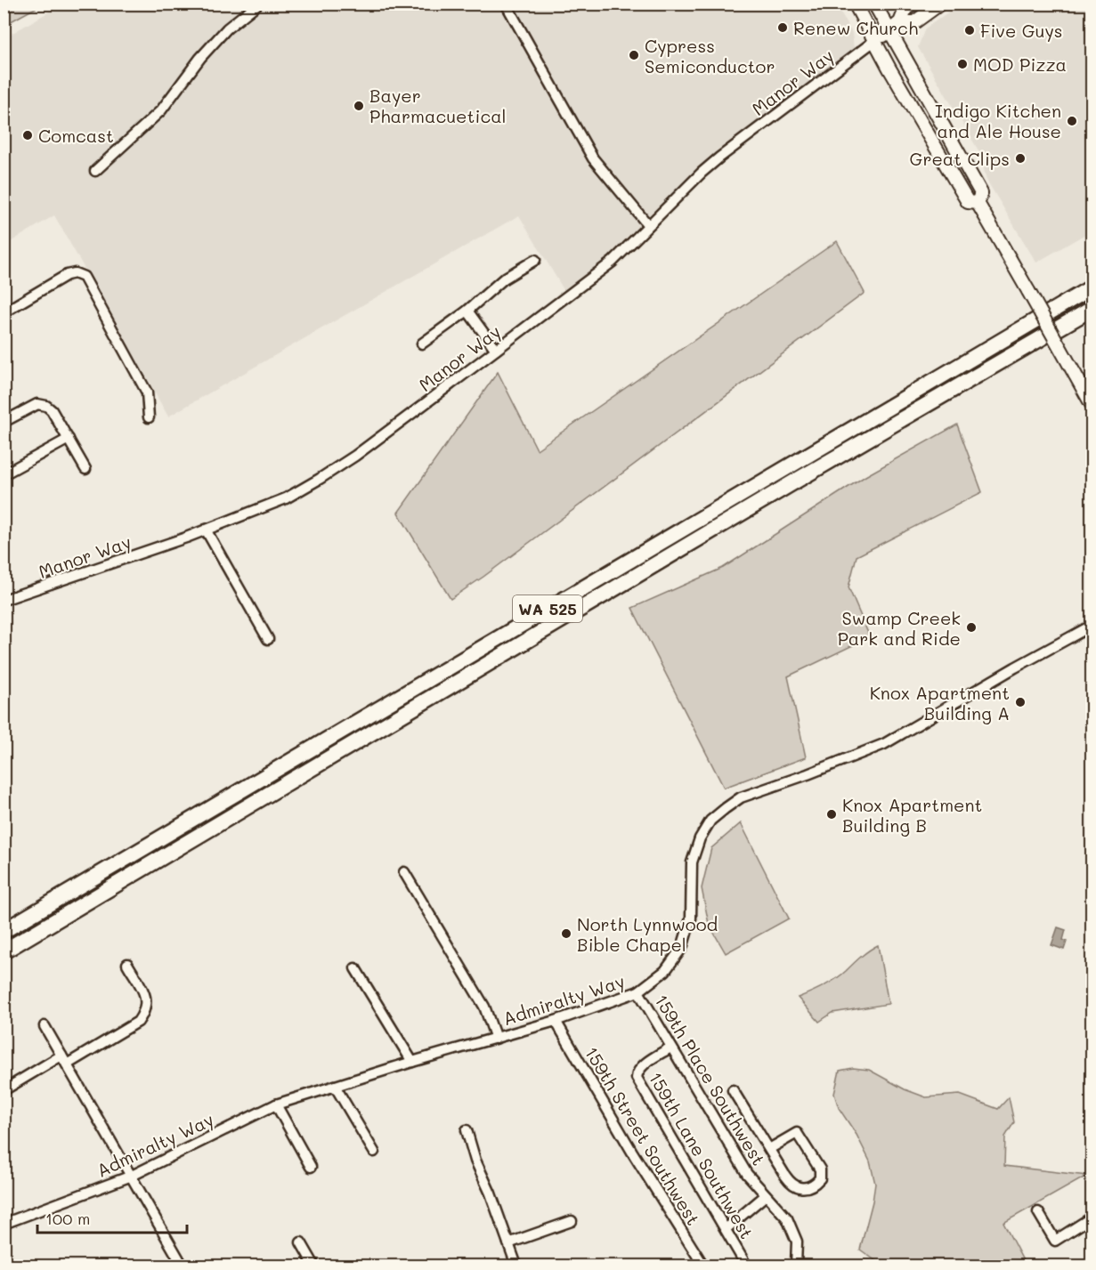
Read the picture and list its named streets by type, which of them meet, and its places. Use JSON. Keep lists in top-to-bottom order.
{
  "streets": {
    "highway": ["WA 525"],
    "street": [
      "Manor Way",
      "Admiralty Way",
      "159th Place Southwest",
      "159th Street Southwest",
      "159th Lane Southwest"
    ]
  },
  "crossings": [
    ["Admiralty Way", "159th Place Southwest"],
    ["Admiralty Way", "159th Street Southwest"],
    ["159th Place Southwest", "159th Lane Southwest"]
  ],
  "places": [
    "Renew Church",
    "Five Guys",
    "Cypress Semiconductor",
    "MOD Pizza",
    "Bayer Pharmacuetical",
    "Indigo Kitchen and Ale House",
    "Comcast",
    "Great Clips",
    "Swamp Creek Park and Ride",
    "Knox Apartment Building A",
    "Knox Apartment Building B",
    "North Lynnwood Bible Chapel"
  ],
  "scale_bar": "100 m"
}
